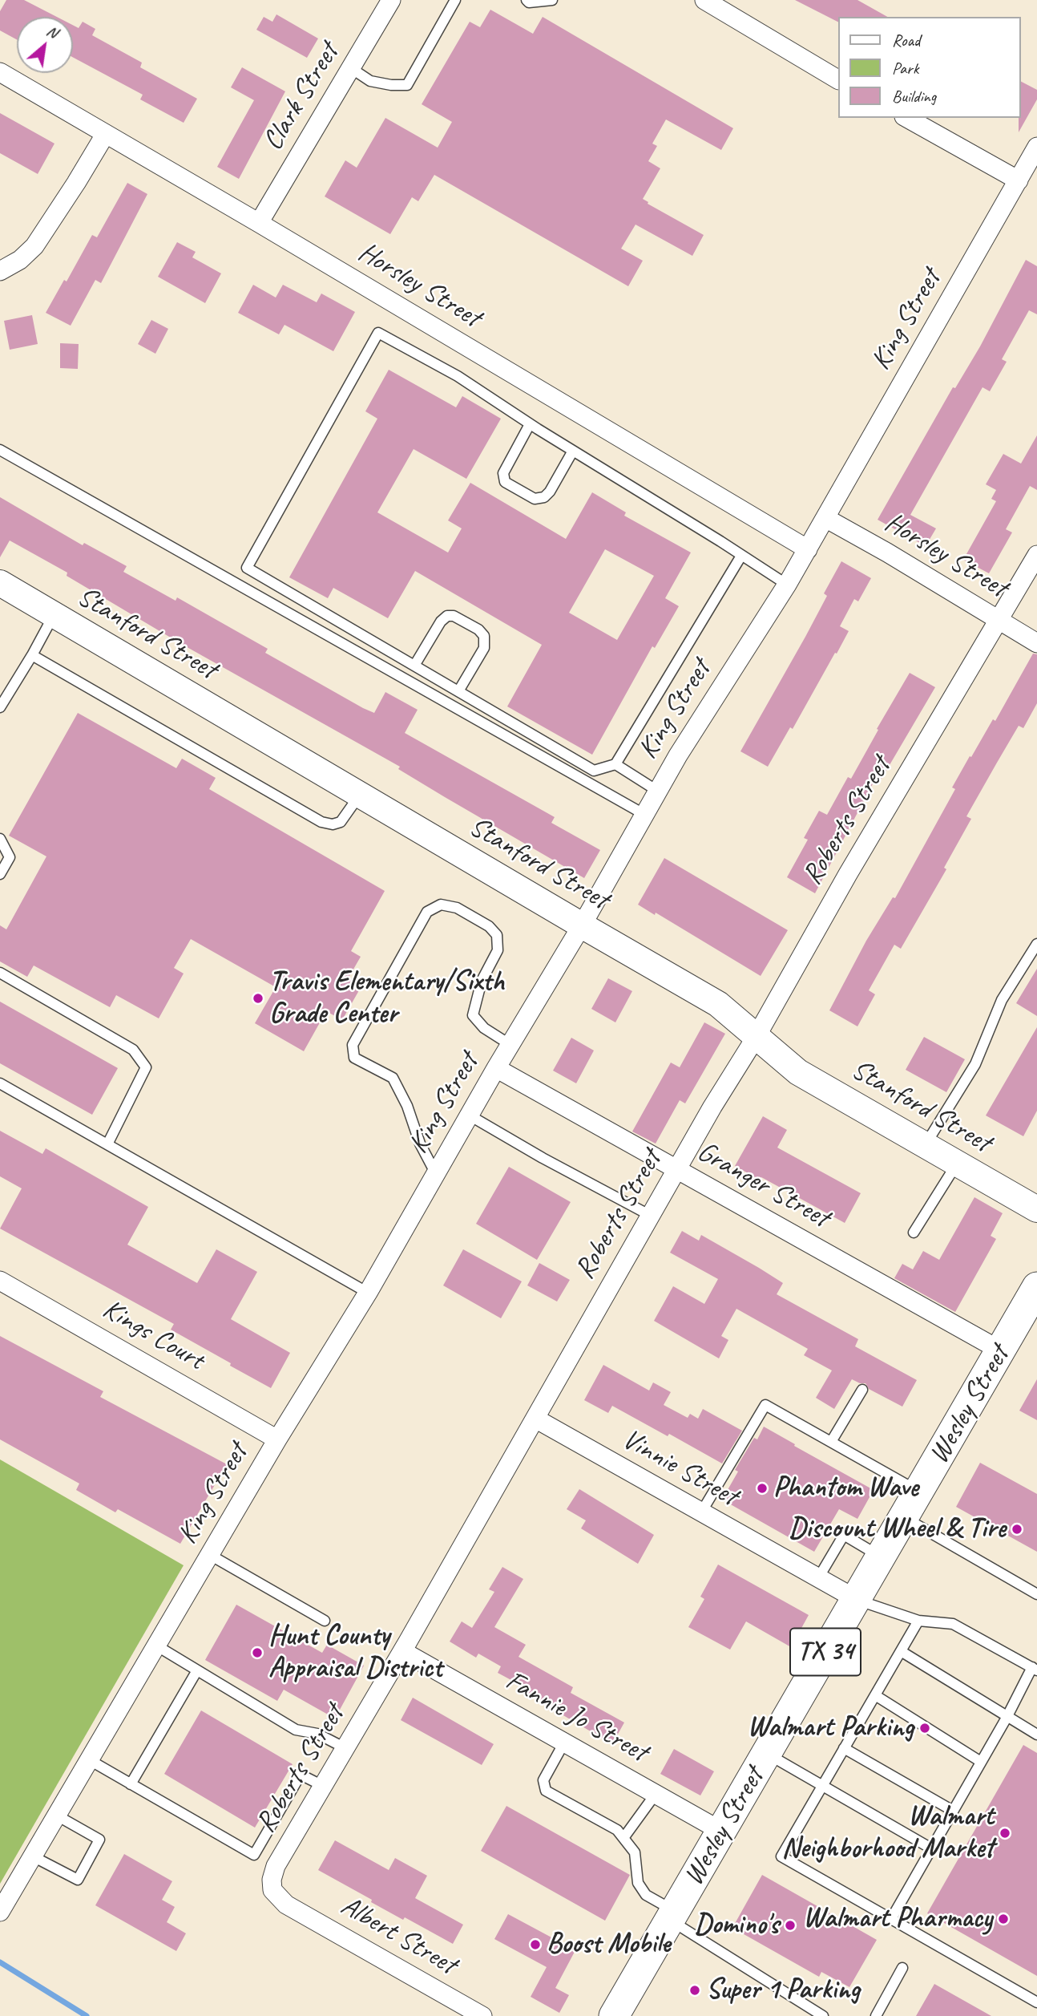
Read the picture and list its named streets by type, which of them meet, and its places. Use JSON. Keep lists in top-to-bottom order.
{
  "streets": {
    "main road": ["Wesley Street", "TX 34"],
    "street": [
      "Clark Street",
      "Horsley Street",
      "King Street",
      "Stanford Street",
      "Roberts Street",
      "Granger Street",
      "Kings Court",
      "Vinnie Street",
      "Fannie Jo Street",
      "Albert Street"
    ]
  },
  "crossings": [
    ["Clark Street", "Horsley Street"],
    ["Horsley Street", "King Street"],
    ["Horsley Street", "Roberts Street"],
    ["King Street", "Stanford Street"],
    ["King Street", "Granger Street"],
    ["King Street", "Kings Court"],
    ["Stanford Street", "Roberts Street"],
    ["Roberts Street", "Granger Street"],
    ["Roberts Street", "Vinnie Street"],
    ["Roberts Street", "Fannie Jo Street"],
    ["Roberts Street", "Albert Street"],
    ["Granger Street", "Wesley Street"],
    ["Wesley Street", "Vinnie Street"],
    ["Wesley Street", "Fannie Jo Street"]
  ],
  "places": [
    "Travis Elementary/Sixth Grade Center",
    "Phantom Wave",
    "Discount Wheel & Tire",
    "Hunt County Appraisal District",
    "Walmart Parking",
    "Walmart Neighborhood Market",
    "Walmart Pharmacy",
    "Domino's",
    "Boost Mobile",
    "Super 1 Parking"
  ],
  "legend": ["Road", "Park", "Building"],
  "north": "top right"
}
